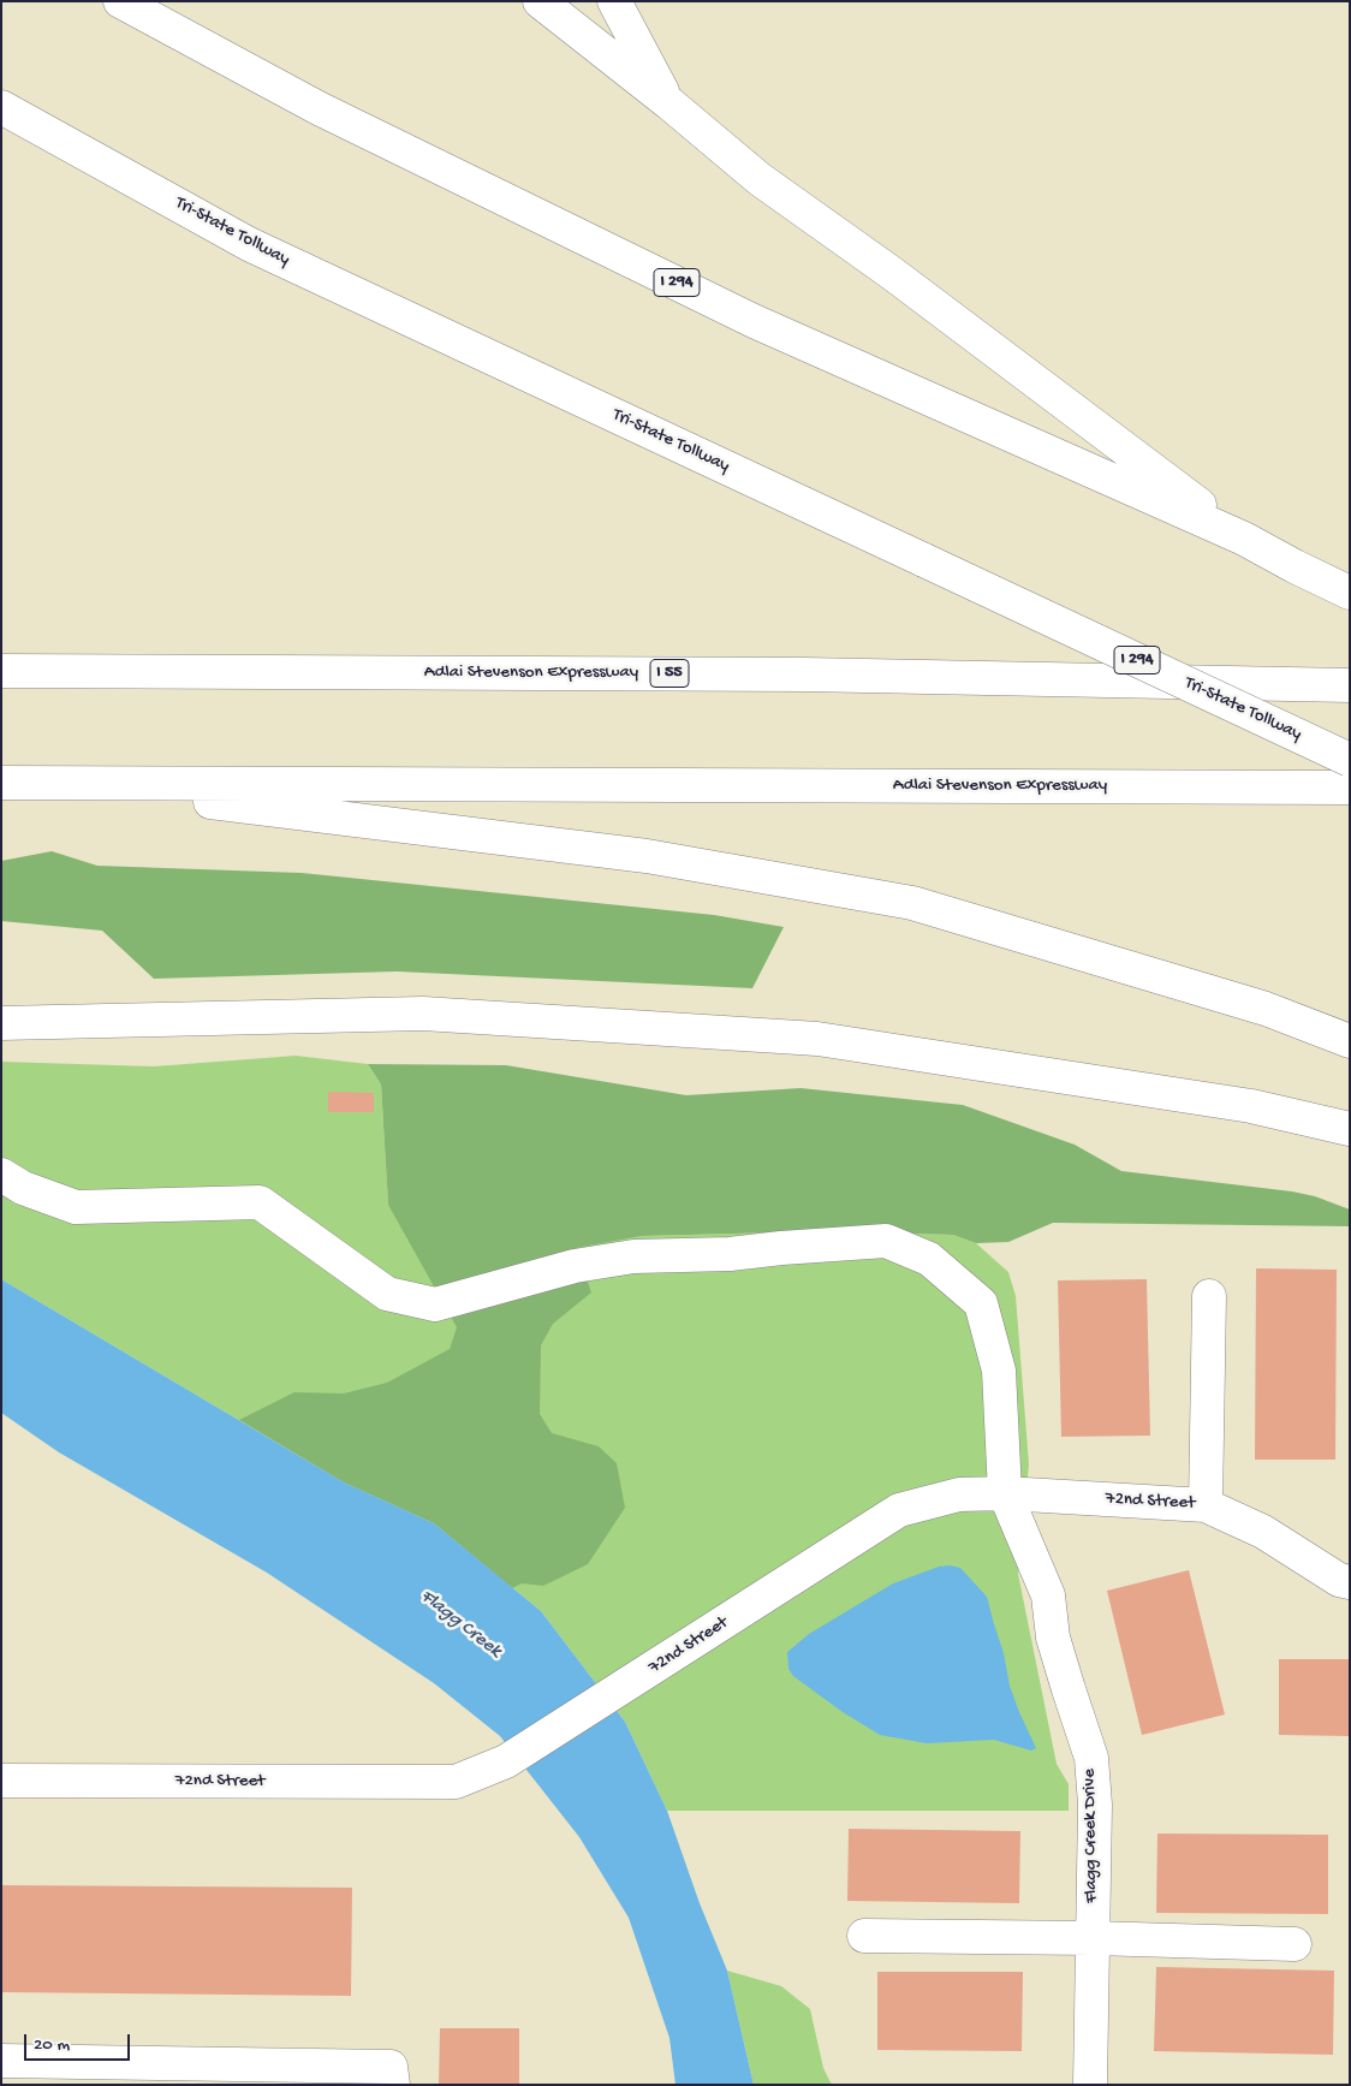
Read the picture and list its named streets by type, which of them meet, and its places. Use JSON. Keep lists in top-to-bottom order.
{
  "streets": {
    "main road": [
      "Tri-State Tollway",
      "I 294",
      "Adlai Stevenson Expressway",
      "I 55",
      "72nd Street",
      "Flagg Creek Drive"
    ]
  },
  "crossings": [
    ["72nd Street", "Flagg Creek Drive"]
  ],
  "water": ["Flagg Creek"],
  "scale_bar": "20 m"
}
